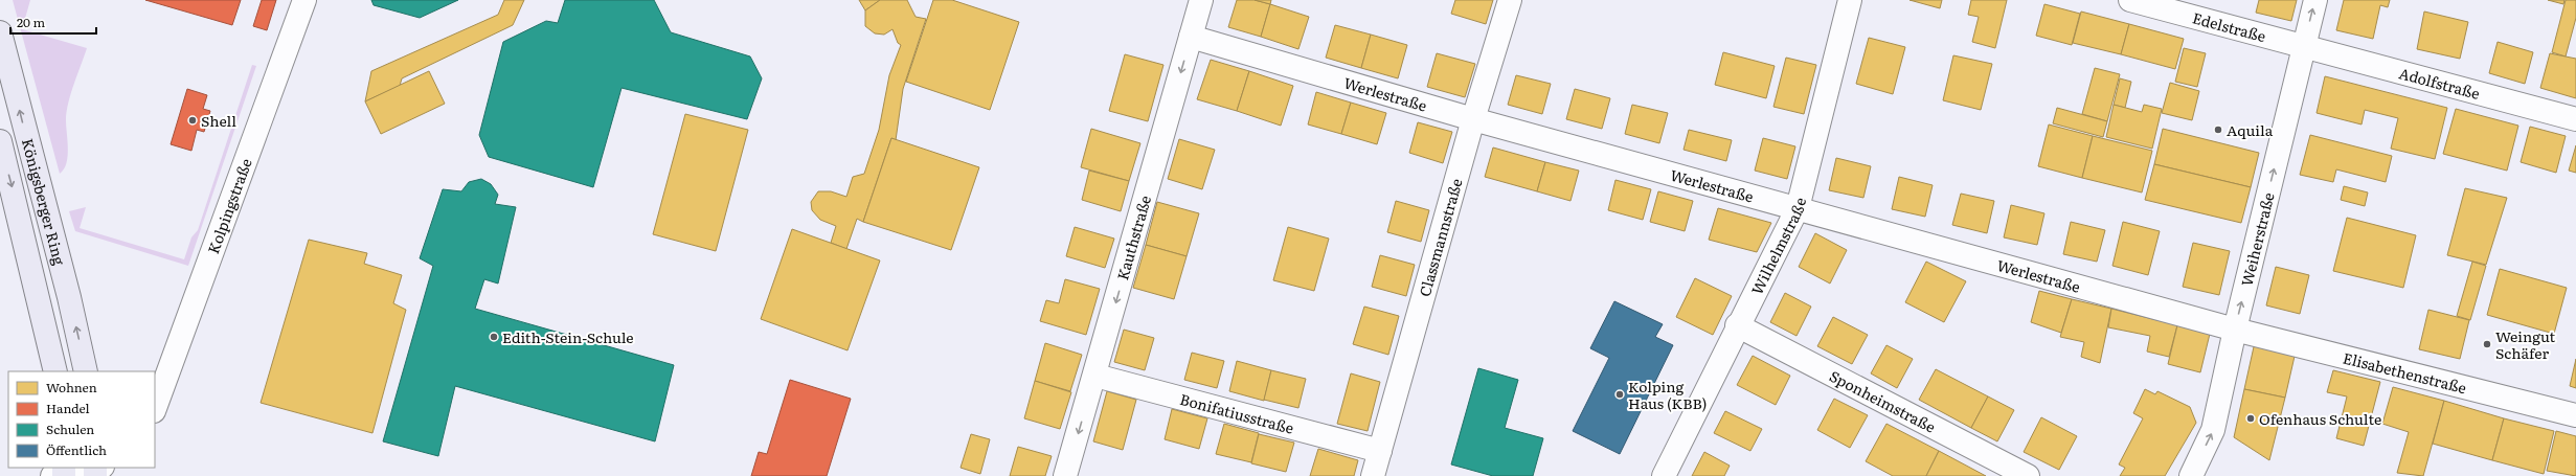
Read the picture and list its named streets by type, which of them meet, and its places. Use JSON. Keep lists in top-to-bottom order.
{
  "streets": {
    "main road": ["Königsberger Ring"],
    "street": [
      "Edelstraße",
      "Adolfstraße",
      "Werlestraße",
      "Kolpingstraße",
      "Classmannstraße",
      "Kauthstraße",
      "Weiherstraße",
      "Wilhelmstraße",
      "Elisabethenstraße",
      "Sponheimstraße",
      "Bonifatiusstraße"
    ]
  },
  "crossings": [
    ["Edelstraße", "Adolfstraße"],
    ["Edelstraße", "Weiherstraße"],
    ["Adolfstraße", "Weiherstraße"],
    ["Werlestraße", "Classmannstraße"],
    ["Werlestraße", "Kauthstraße"],
    ["Werlestraße", "Weiherstraße"],
    ["Werlestraße", "Wilhelmstraße"],
    ["Werlestraße", "Elisabethenstraße"],
    ["Classmannstraße", "Bonifatiusstraße"],
    ["Kauthstraße", "Bonifatiusstraße"],
    ["Weiherstraße", "Elisabethenstraße"],
    ["Wilhelmstraße", "Sponheimstraße"]
  ],
  "one_way": ["Kauthstraße", "Weiherstraße"],
  "places": [
    "Shell",
    "Aquila",
    "Edith-Stein-Schule",
    "Weingut Schäfer",
    "Kolping Haus (KBB)",
    "Ofenhaus Schulte"
  ],
  "legend": [
    "Wohnen",
    "Handel",
    "Schulen",
    "Öffentlich"
  ],
  "scale_bar": "20 m"
}
